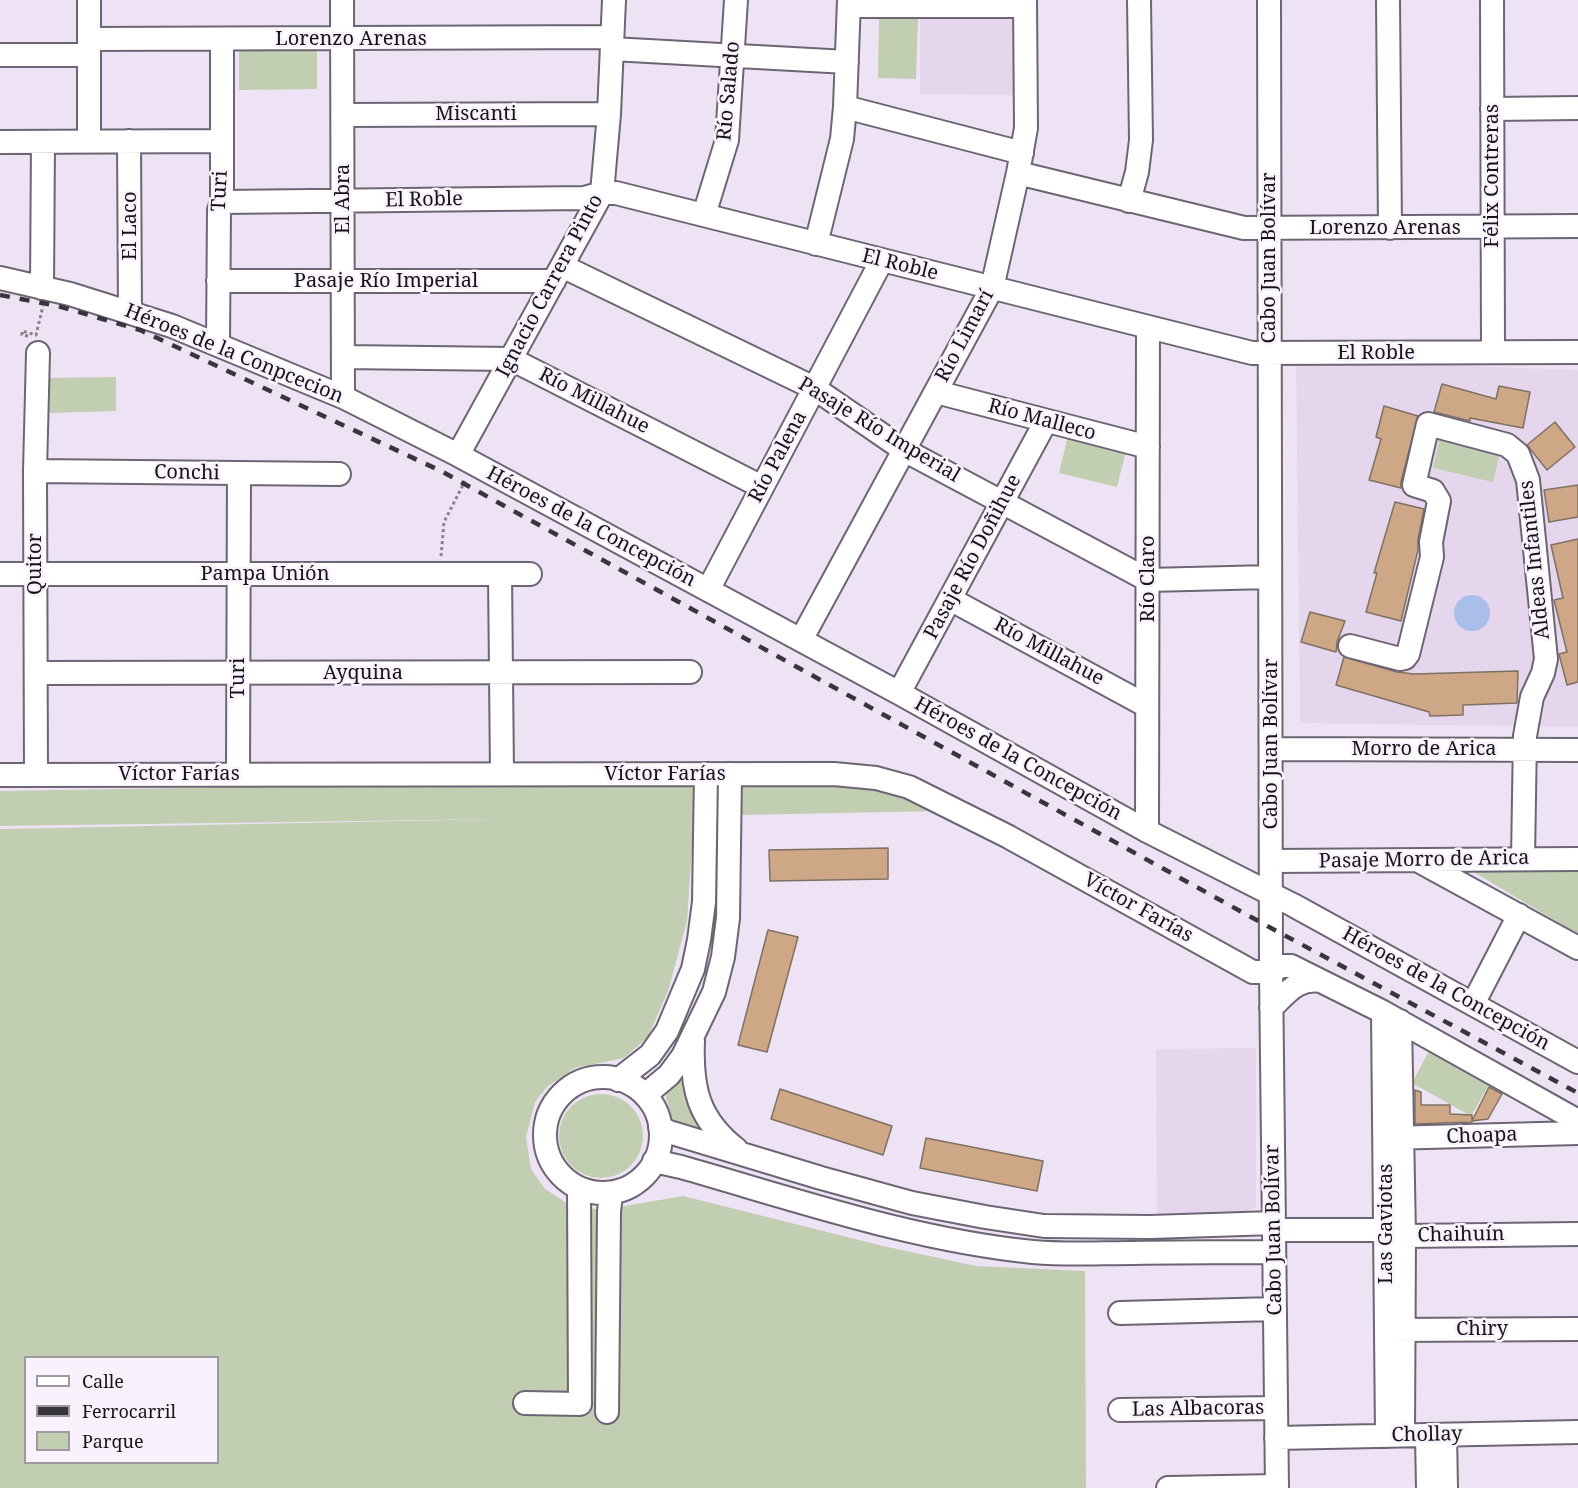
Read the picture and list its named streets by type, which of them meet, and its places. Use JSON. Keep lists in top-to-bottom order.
{
  "streets": {
    "street": [
      "Lorenzo Arenas",
      "Río Salado",
      "Miscanti",
      "Félix Contreras",
      "Turi",
      "El Abra",
      "El Roble",
      "El Laco",
      "Cabo Juan Bolívar",
      "Pasaje Río Imperial",
      "Ignacio Carrera Pinto",
      "Río Limarí",
      "Héroes de la Conpcecion",
      "Río Millahue",
      "Río Malleco",
      "Río Palena",
      "Conchi",
      "Héroes de la Concepción",
      "Pasaje Río Doñihue",
      "Aldeas Infantiles",
      "Quitor",
      "Pampa Unión",
      "Río Claro",
      "Ayquina",
      "Morro de Arica",
      "Víctor Farías",
      "Pasaje Morro de Arica",
      "Choapa",
      "Las Gaviotas",
      "Chaihuín",
      "Chiry",
      "Las Albacoras",
      "Chollay"
    ]
  },
  "crossings": [
    ["Lorenzo Arenas", "Río Salado"],
    ["Lorenzo Arenas", "Félix Contreras"],
    ["Lorenzo Arenas", "Turi"],
    ["Lorenzo Arenas", "El Abra"],
    ["Lorenzo Arenas", "Cabo Juan Bolívar"],
    ["Lorenzo Arenas", "Ignacio Carrera Pinto"],
    ["Lorenzo Arenas", "Río Limarí"],
    ["Río Salado", "El Roble"],
    ["Miscanti", "El Abra"],
    ["Miscanti", "Ignacio Carrera Pinto"],
    ["Félix Contreras", "El Roble"],
    ["Turi", "El Roble"],
    ["Turi", "Pasaje Río Imperial"],
    ["Turi", "Héroes de la Conpcecion"],
    ["Turi", "Conchi"],
    ["Turi", "Pampa Unión"],
    ["Turi", "Ayquina"],
    ["Turi", "Víctor Farías"],
    ["El Abra", "El Roble"],
    ["El Abra", "Pasaje Río Imperial"],
    ["El Abra", "Héroes de la Conpcecion"],
    ["El Abra", "Río Millahue"],
    ["El Roble", "Cabo Juan Bolívar"],
    ["El Roble", "Ignacio Carrera Pinto"],
    ["El Roble", "Río Limarí"],
    ["El Roble", "Río Palena"],
    ["El Roble", "Río Claro"],
    ["El Laco", "Héroes de la Conpcecion"],
    ["Cabo Juan Bolívar", "Pasaje Río Imperial"],
    ["Cabo Juan Bolívar", "Héroes de la Concepción"],
    ["Cabo Juan Bolívar", "Morro de Arica"],
    ["Cabo Juan Bolívar", "Víctor Farías"],
    ["Cabo Juan Bolívar", "Pasaje Morro de Arica"],
    ["Cabo Juan Bolívar", "Chaihuín"],
    ["Cabo Juan Bolívar", "Las Albacoras"],
    ["Cabo Juan Bolívar", "Chollay"],
    ["Pasaje Río Imperial", "Ignacio Carrera Pinto"],
    ["Pasaje Río Imperial", "Río Limarí"],
    ["Pasaje Río Imperial", "Río Palena"],
    ["Pasaje Río Imperial", "Pasaje Río Doñihue"],
    ["Pasaje Río Imperial", "Río Claro"],
    ["Ignacio Carrera Pinto", "Héroes de la Conpcecion"],
    ["Ignacio Carrera Pinto", "Río Millahue"],
    ["Ignacio Carrera Pinto", "Héroes de la Concepción"],
    ["Río Limarí", "Río Malleco"],
    ["Río Limarí", "Héroes de la Concepción"],
    ["Héroes de la Conpcecion", "Héroes de la Concepción"],
    ["Río Millahue", "Río Palena"],
    ["Río Millahue", "Pasaje Río Doñihue"],
    ["Río Millahue", "Río Claro"],
    ["Río Malleco", "Pasaje Río Doñihue"],
    ["Río Malleco", "Río Claro"],
    ["Río Palena", "Héroes de la Concepción"],
    ["Conchi", "Quitor"],
    ["Héroes de la Concepción", "Pasaje Río Doñihue"],
    ["Héroes de la Concepción", "Río Claro"],
    ["Aldeas Infantiles", "Morro de Arica"],
    ["Quitor", "Pampa Unión"],
    ["Quitor", "Ayquina"],
    ["Quitor", "Víctor Farías"],
    ["Choapa", "Las Gaviotas"],
    ["Las Gaviotas", "Chaihuín"],
    ["Las Gaviotas", "Chiry"],
    ["Las Gaviotas", "Chollay"]
  ],
  "legend": ["Calle", "Ferrocarril", "Parque"]
}
